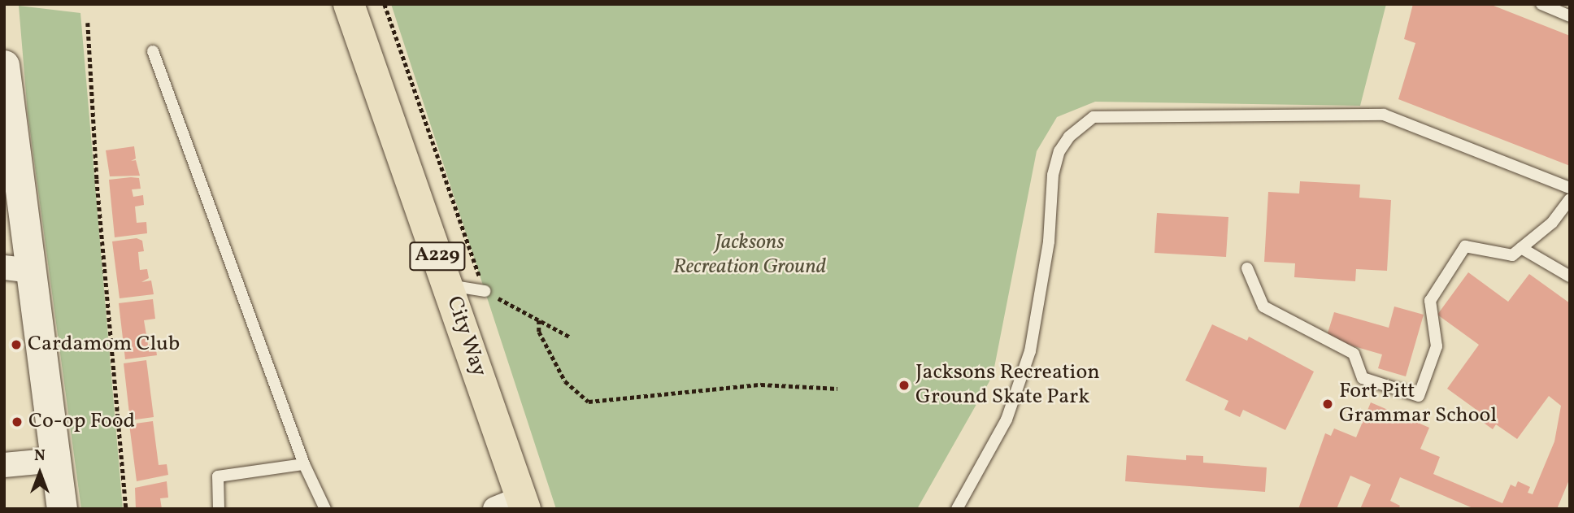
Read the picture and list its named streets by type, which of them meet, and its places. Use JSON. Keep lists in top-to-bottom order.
{
  "streets": {
    "main road": ["A229", "City Way"]
  },
  "parks": ["Jacksons Recreation Ground"],
  "places": [
    "Cardamom Club",
    "Jacksons Recreation Ground Skate Park",
    "Fort Pitt Grammar School",
    "Co-op Food"
  ],
  "north": "top"
}
